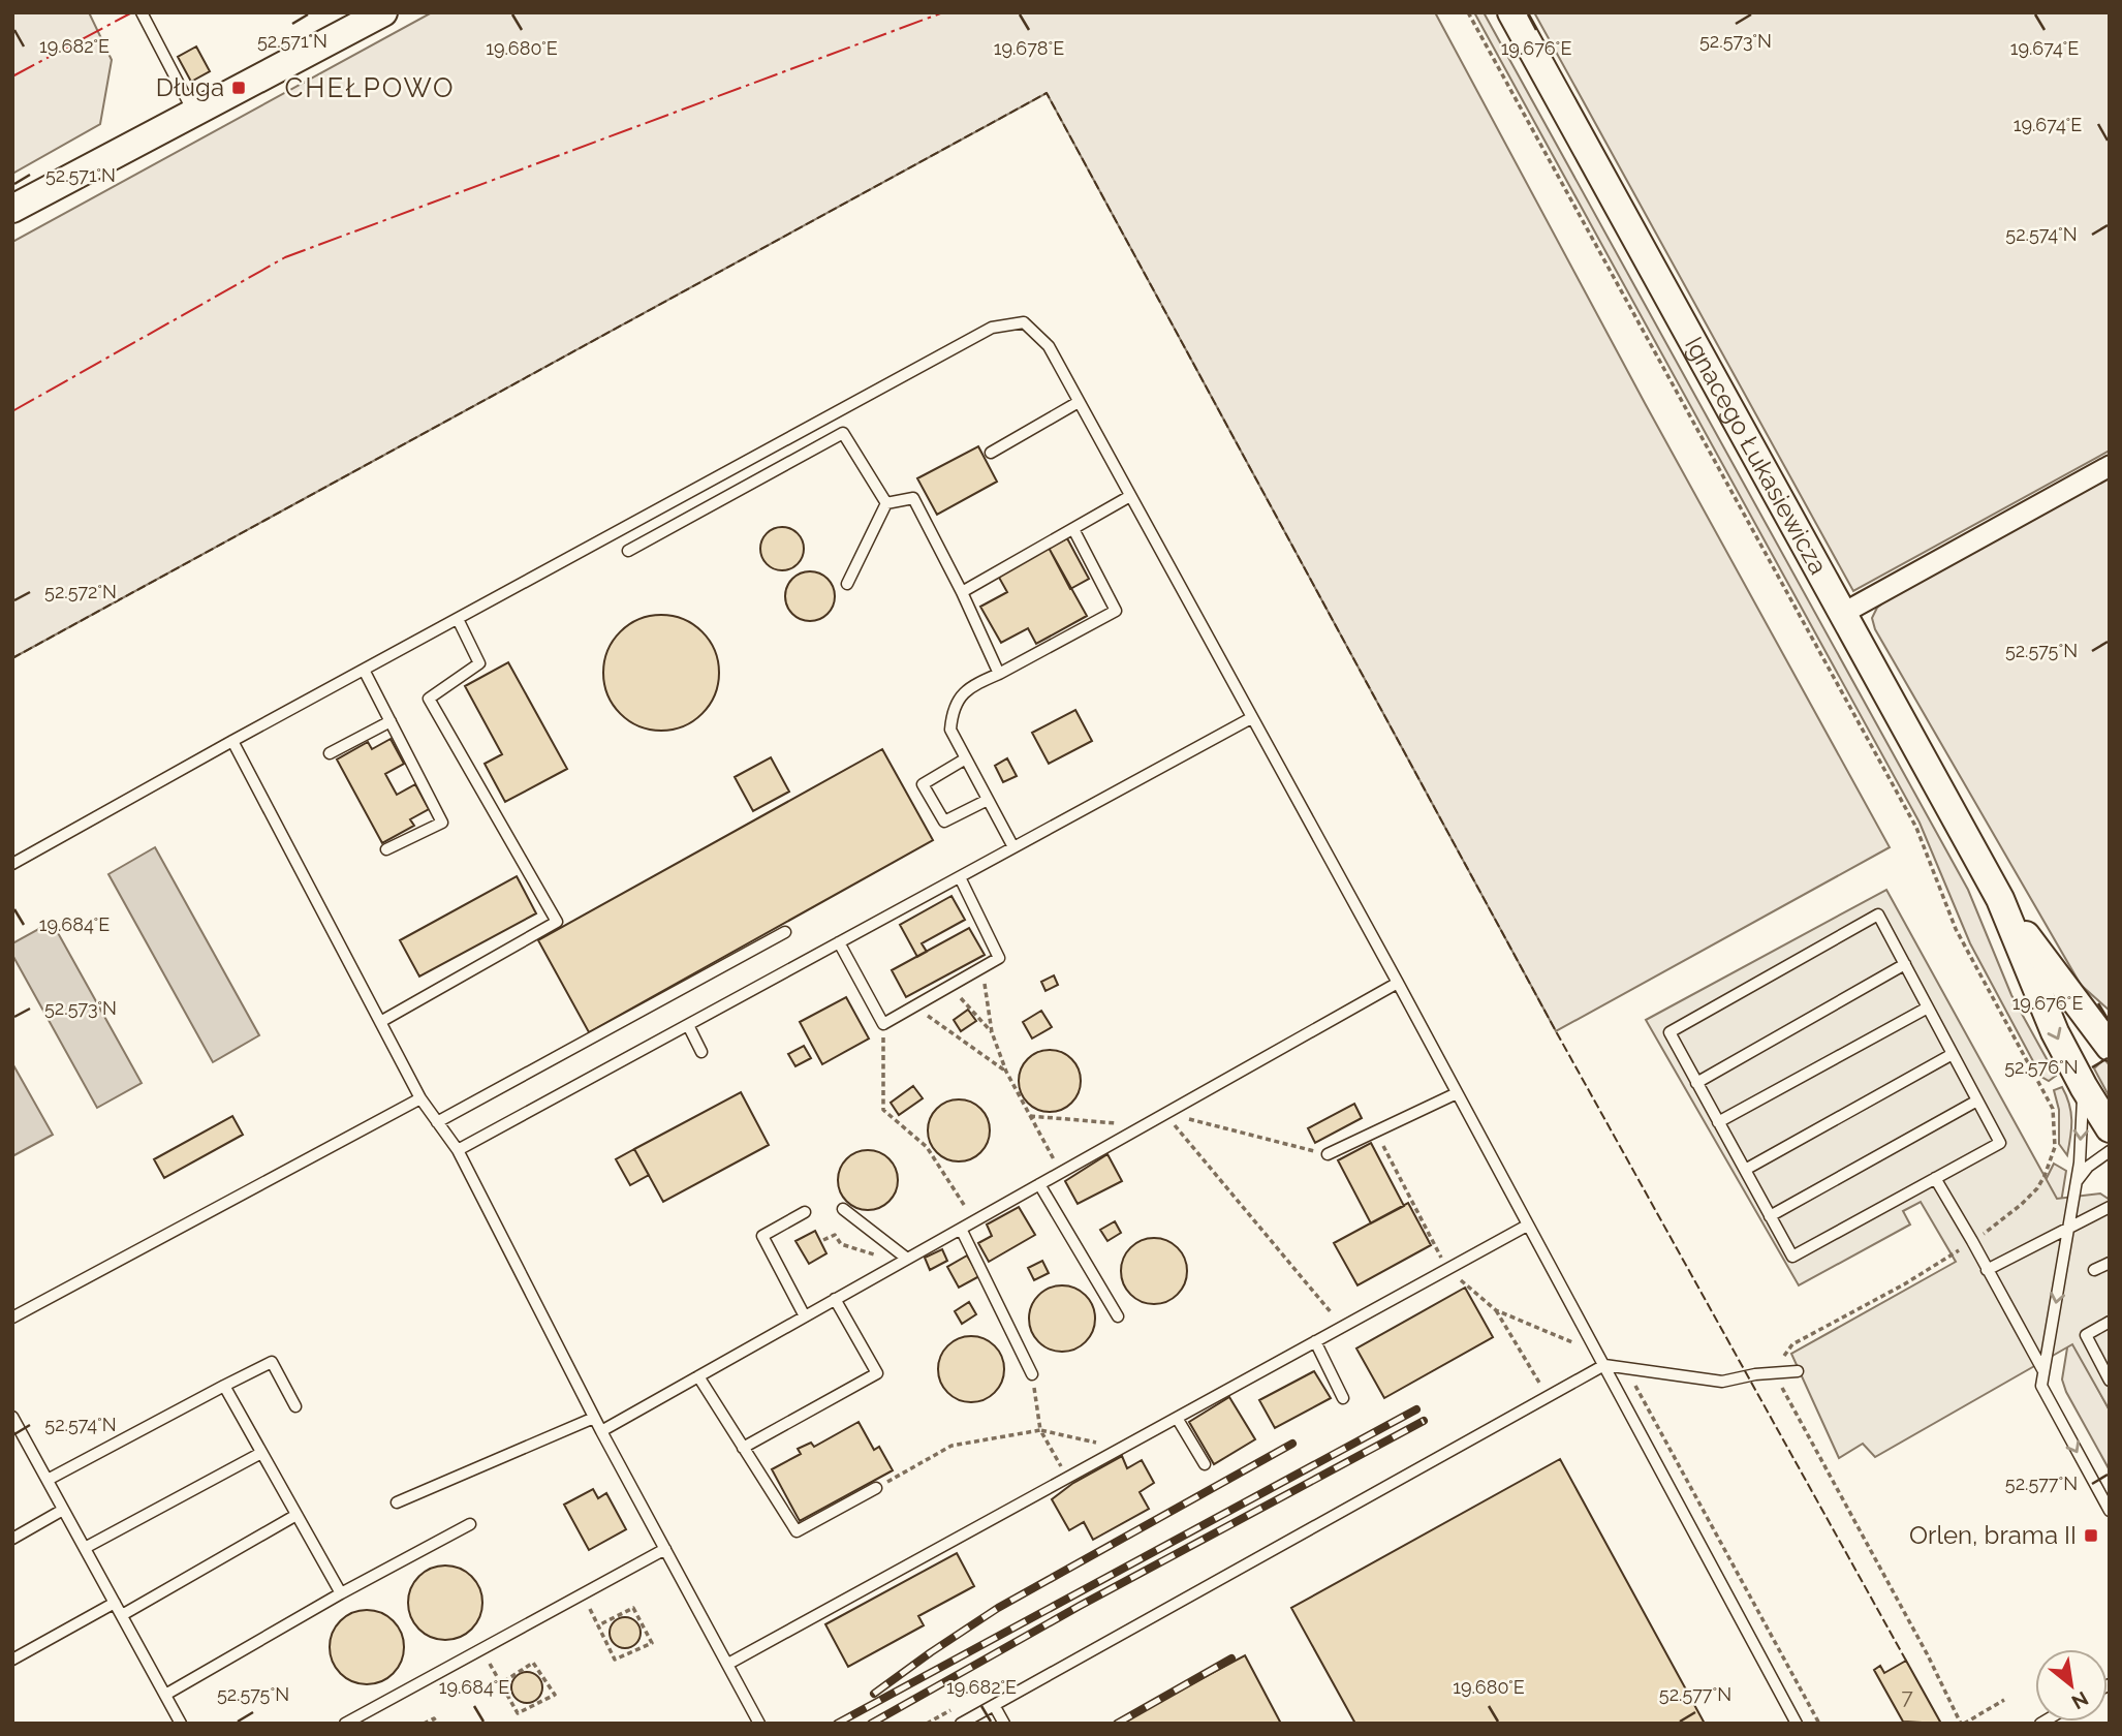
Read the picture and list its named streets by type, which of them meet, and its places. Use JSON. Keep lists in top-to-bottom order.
{
  "streets": {
    "main road": ["Ignacego Łukasiewicza"]
  },
  "districts": ["CHEŁPOWO"],
  "places": {
    "transit": ["Długa", "Orlen, brama II"]
  },
  "house_numbers": ["7"],
  "north": "bottom right",
  "coordinates": [
    "52.571°N",
    "52.573°N",
    "19.682°E",
    "19.680°E",
    "19.678°E",
    "19.676°E",
    "19.674°E",
    "52.574°N",
    "52.572°N",
    "52.575°N",
    "19.684°E",
    "52.576°N",
    "52.577°N"
  ]
}
